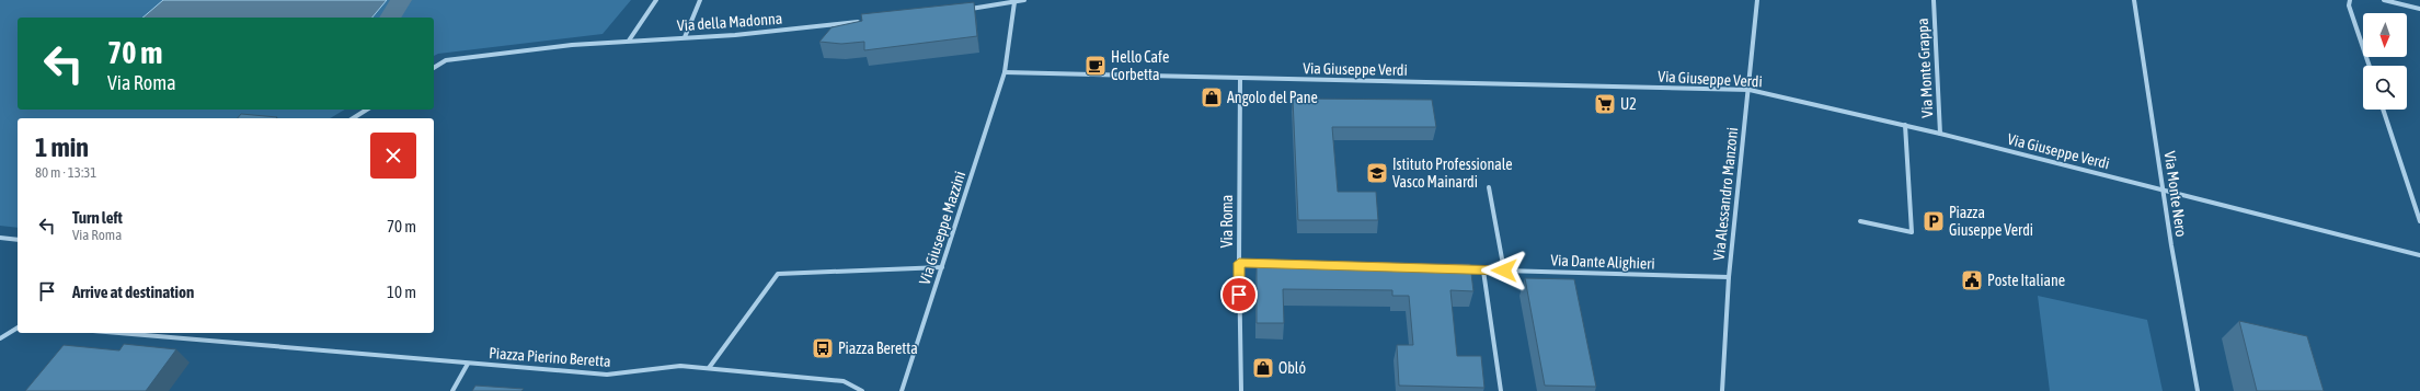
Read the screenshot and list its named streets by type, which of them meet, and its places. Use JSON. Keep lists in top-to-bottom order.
{
  "streets": {
    "street": [
      "Via della Madonna",
      "Via Monte Grappa",
      "Via Giuseppe Verdi",
      "Via Alessandro Manzoni",
      "Via Monte Nero",
      "Via Roma",
      "Via Giuseppe Mazzini",
      "Via Dante Alighieri",
      "Piazza Pierino Beretta"
    ]
  },
  "crossings": [
    ["Via Monte Grappa", "Via Giuseppe Verdi"],
    ["Via Giuseppe Verdi", "Via Alessandro Manzoni"],
    ["Via Giuseppe Verdi", "Via Monte Nero"],
    ["Via Giuseppe Verdi", "Via Roma"],
    ["Via Giuseppe Verdi", "Via Giuseppe Mazzini"],
    ["Via Alessandro Manzoni", "Via Dante Alighieri"]
  ],
  "places": {
    "cafe": ["Hello Cafe Corbetta"],
    "shop": ["Angolo del Pane", "Obló"],
    "supermarket": ["U2"],
    "school or university": ["Istituto Professionale Vasco Mainardi"],
    "parking": ["Piazza Giuseppe Verdi"],
    "public building": ["Poste Italiane"],
    "bus stop": ["Piazza Beretta"]
  },
  "north": "bottom",
  "page": {
    "turn": ["70 m", "Via Roma"],
    "heading": ["1 min", "80 m · 13:31"],
    "list": [
      {
        "name": "Turn left",
        "note": "Via Roma",
        "value": "70 m"
      },
      {
        "name": "Arrive at destination",
        "value": "10 m"
      }
    ]
  }
}
